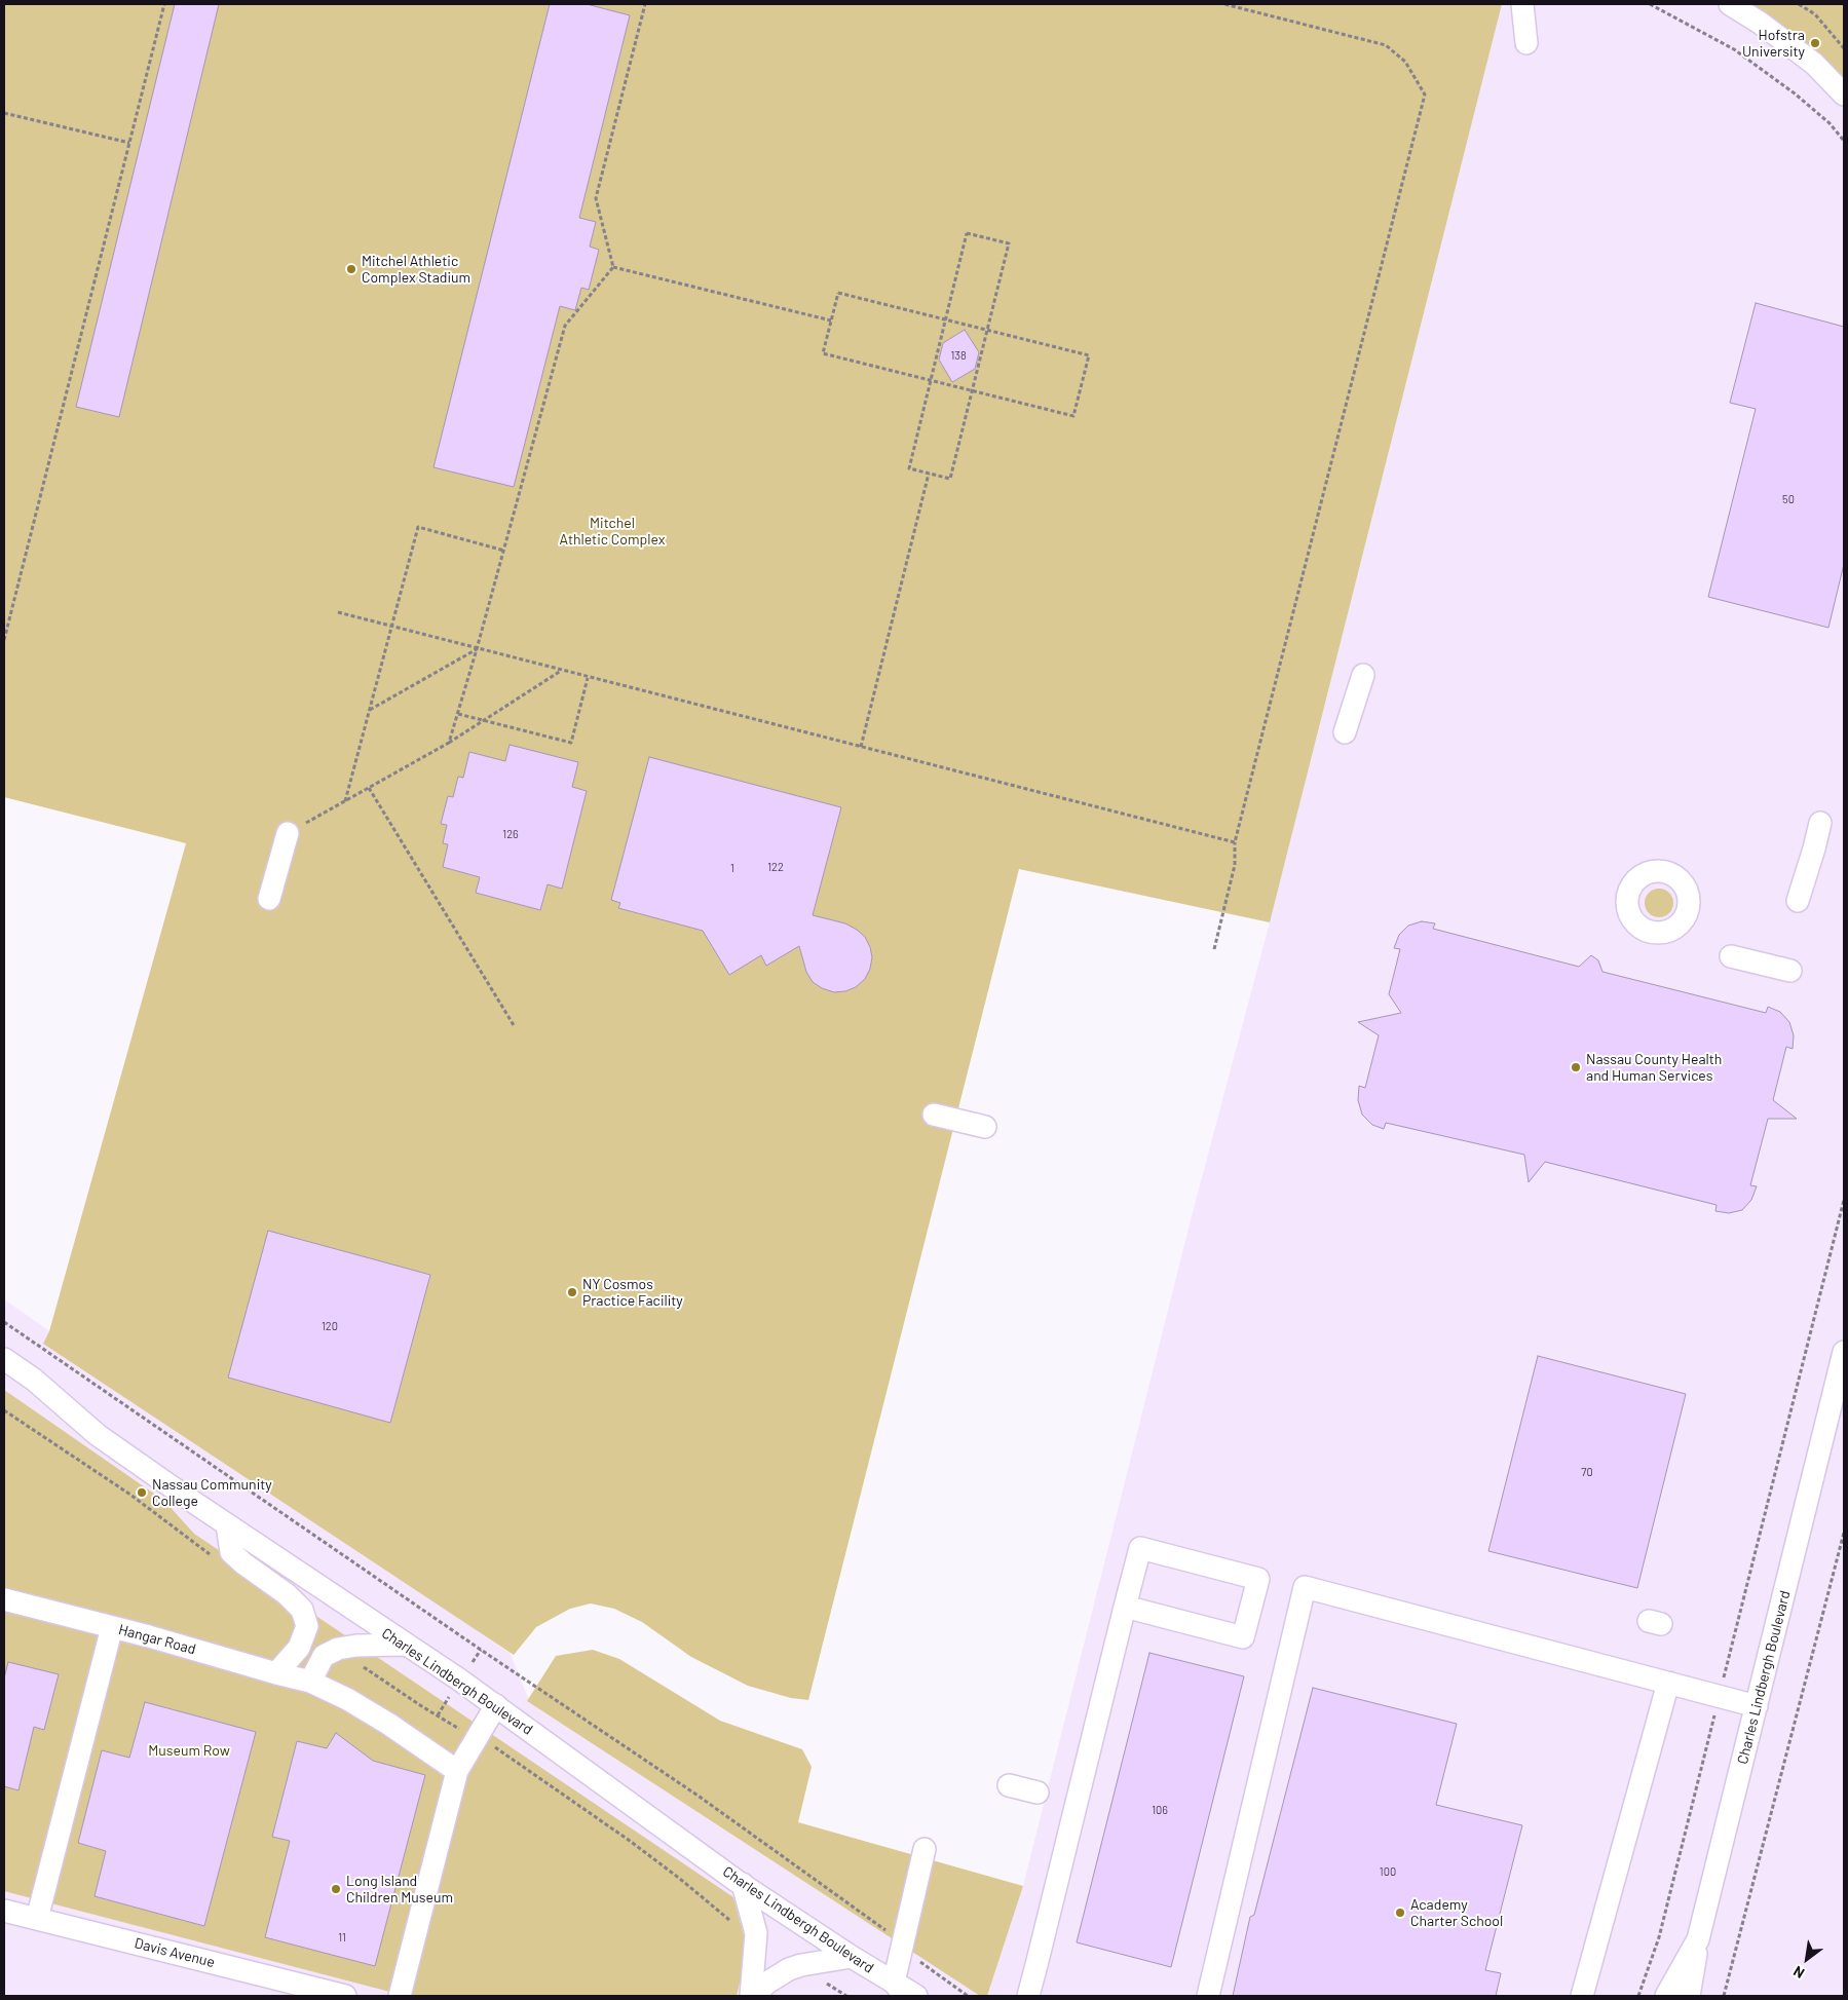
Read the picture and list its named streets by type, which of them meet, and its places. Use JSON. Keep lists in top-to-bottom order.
{
  "streets": {
    "street": ["Hangar Road", "Charles Lindbergh Boulevard", "Davis Avenue"]
  },
  "parks": ["Mitchel Athletic Complex", "Museum Row"],
  "places": [
    "Hofstra University",
    "Mitchel Athletic Complex Stadium",
    "Nassau County Health and Human Services",
    "NY Cosmos Practice Facility",
    "Nassau Community College",
    "Long Island Children Museum",
    "Academy Charter School"
  ],
  "house_numbers": [
    "138",
    "50",
    "126",
    "122",
    "1",
    "120",
    "70",
    "106",
    "100",
    "11"
  ],
  "north": "bottom left"
}
